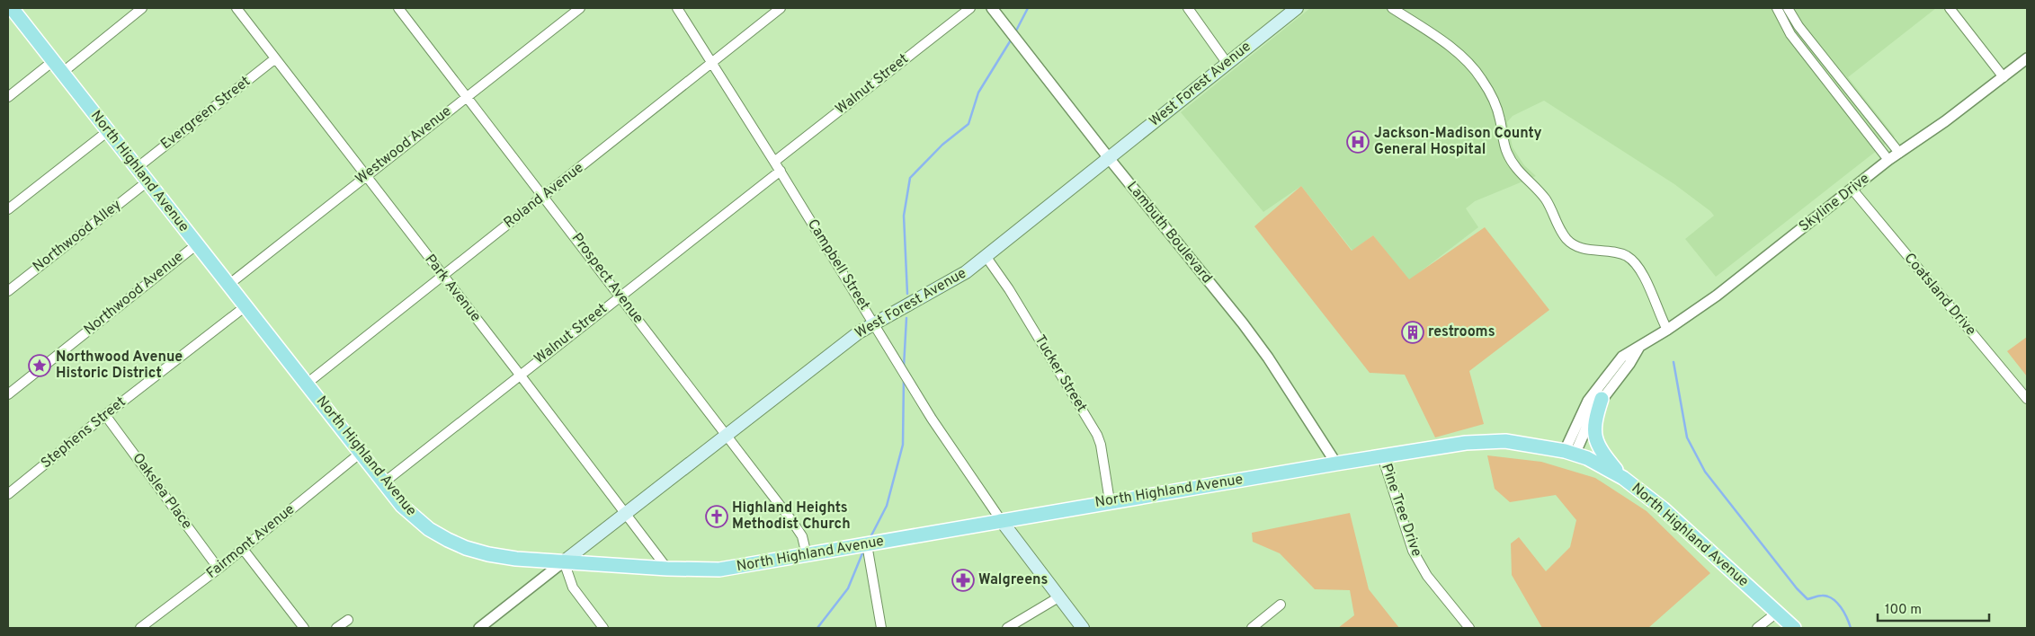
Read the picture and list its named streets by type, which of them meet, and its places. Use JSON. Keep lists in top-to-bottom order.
{
  "streets": {
    "main road": ["West Forest Avenue", "North Highland Avenue", "Campbell Street"],
    "street": [
      "Walnut Street",
      "Evergreen Street",
      "Westwood Avenue",
      "Roland Avenue",
      "Skyline Drive",
      "Lambuth Boulevard",
      "Northwood Alley",
      "Prospect Avenue",
      "Park Avenue",
      "Northwood Avenue",
      "Coatsland Drive",
      "Tucker Street",
      "Stephens Street",
      "Oakslea Place",
      "Pine Tree Drive",
      "Fairmont Avenue"
    ]
  },
  "crossings": [
    ["Walnut Street", "North Highland Avenue"],
    ["Walnut Street", "Campbell Street"],
    ["Walnut Street", "Prospect Avenue"],
    ["Walnut Street", "Park Avenue"],
    ["West Forest Avenue", "North Highland Avenue"],
    ["West Forest Avenue", "Lambuth Boulevard"],
    ["West Forest Avenue", "Campbell Street"],
    ["West Forest Avenue", "Prospect Avenue"],
    ["West Forest Avenue", "Park Avenue"],
    ["West Forest Avenue", "Tucker Street"],
    ["Evergreen Street", "North Highland Avenue"],
    ["Evergreen Street", "Park Avenue"],
    ["Westwood Avenue", "North Highland Avenue"],
    ["Westwood Avenue", "Prospect Avenue"],
    ["Westwood Avenue", "Park Avenue"],
    ["North Highland Avenue", "Roland Avenue"],
    ["North Highland Avenue", "Skyline Drive"],
    ["North Highland Avenue", "Lambuth Boulevard"],
    ["North Highland Avenue", "Northwood Alley"],
    ["North Highland Avenue", "Campbell Street"],
    ["North Highland Avenue", "Prospect Avenue"],
    ["North Highland Avenue", "Park Avenue"],
    ["North Highland Avenue", "Northwood Avenue"],
    ["North Highland Avenue", "Tucker Street"],
    ["North Highland Avenue", "Stephens Street"],
    ["North Highland Avenue", "Pine Tree Drive"],
    ["North Highland Avenue", "Fairmont Avenue"],
    ["Roland Avenue", "Campbell Street"],
    ["Roland Avenue", "Prospect Avenue"],
    ["Roland Avenue", "Park Avenue"],
    ["Skyline Drive", "Coatsland Drive"],
    ["Stephens Street", "Oakslea Place"],
    ["Oakslea Place", "Fairmont Avenue"]
  ],
  "places": {
    "hospital": ["Jackson-Madison County General Hospital"],
    "building": ["restrooms"],
    "place": ["Northwood Avenue Historic District"],
    "church": ["Highland Heights Methodist Church"],
    "pharmacy": ["Walgreens"]
  },
  "scale_bar": "100 m"
}
